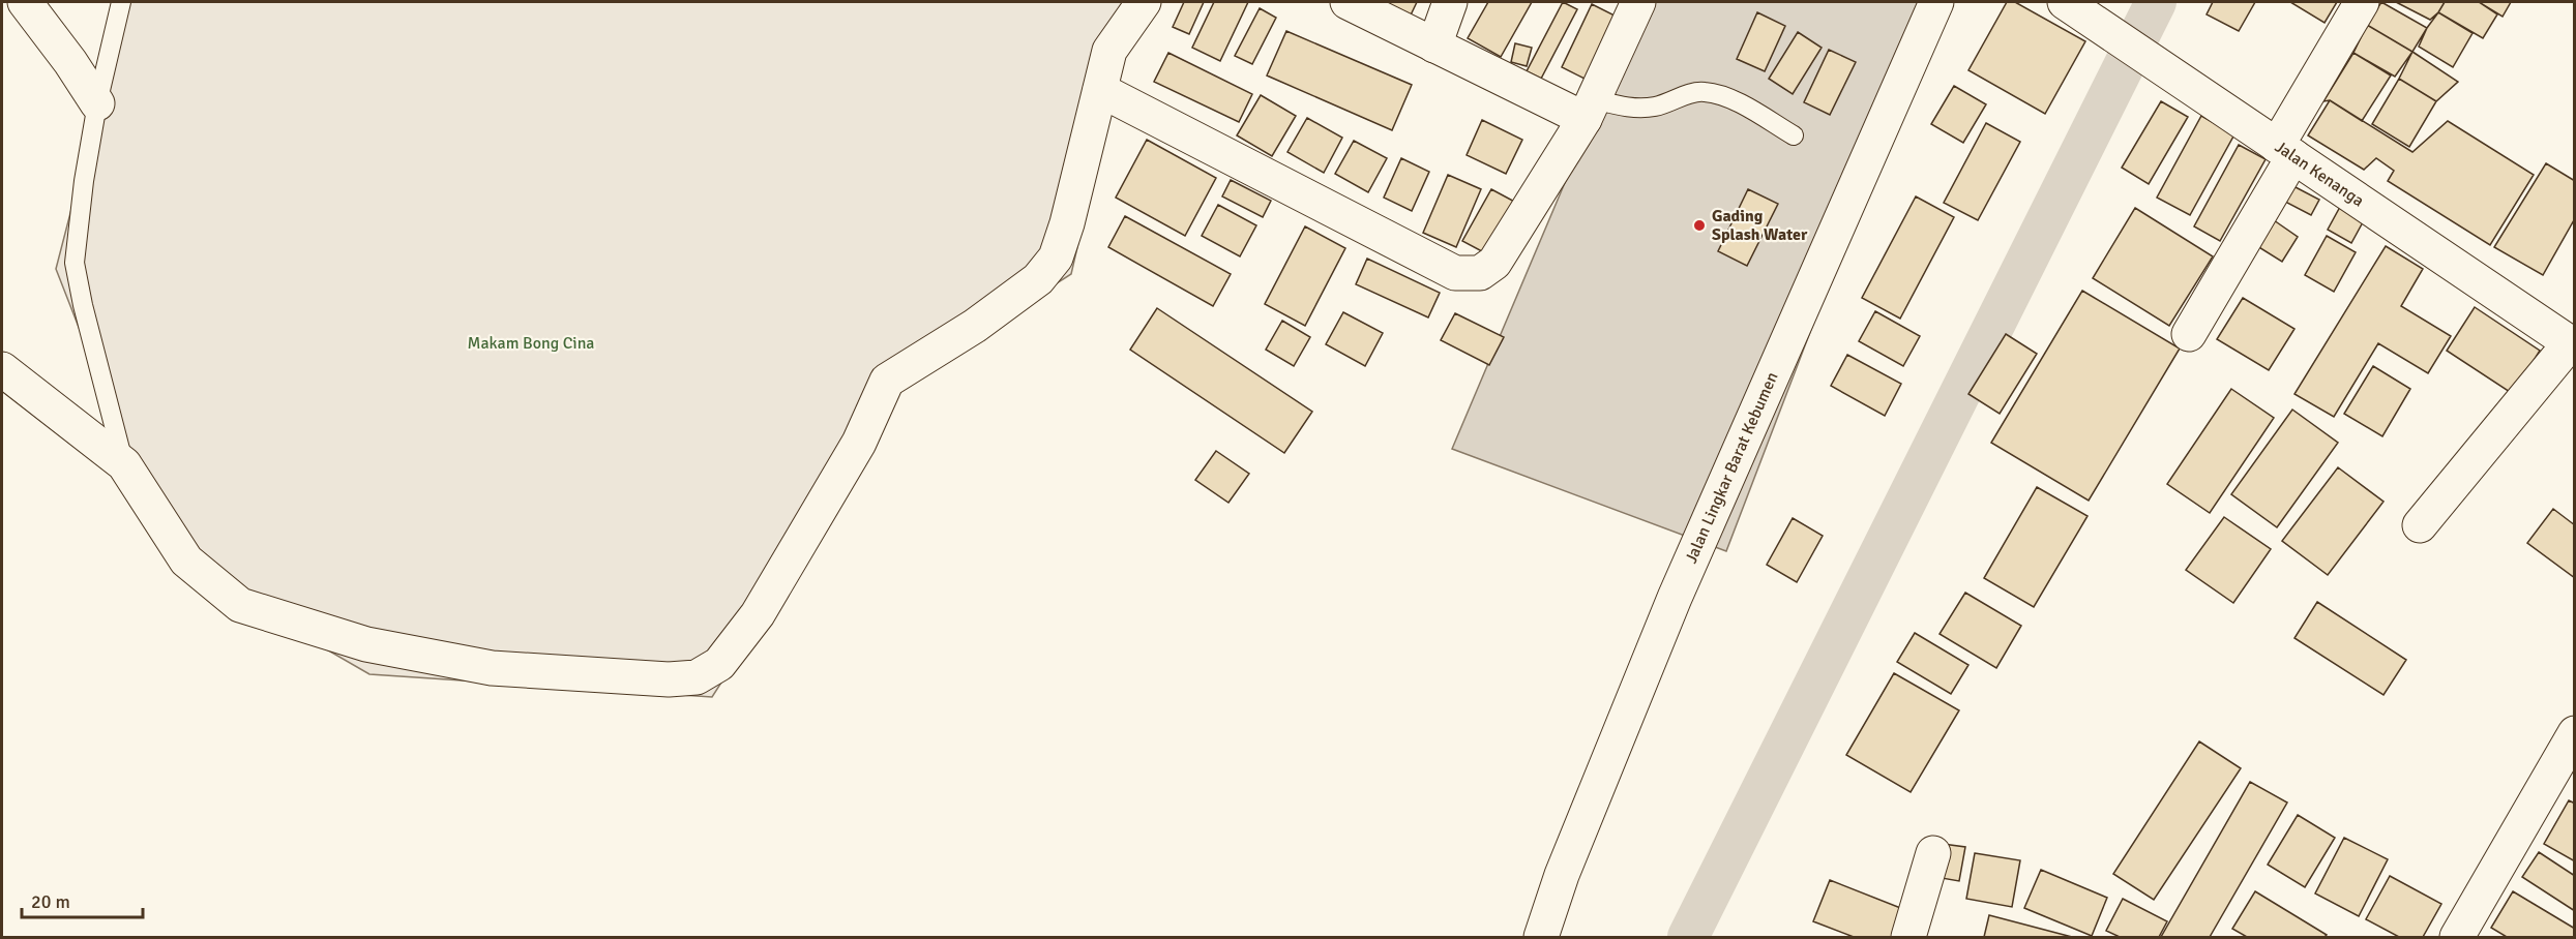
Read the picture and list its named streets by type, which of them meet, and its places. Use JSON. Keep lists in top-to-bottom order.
{
  "streets": {
    "street": ["Jalan Kenanga", "Jalan Lingkar Barat Kebumen"]
  },
  "parks": ["Makam Bong Cina"],
  "places": ["Gading Splash Water"],
  "scale_bar": "20 m"
}
